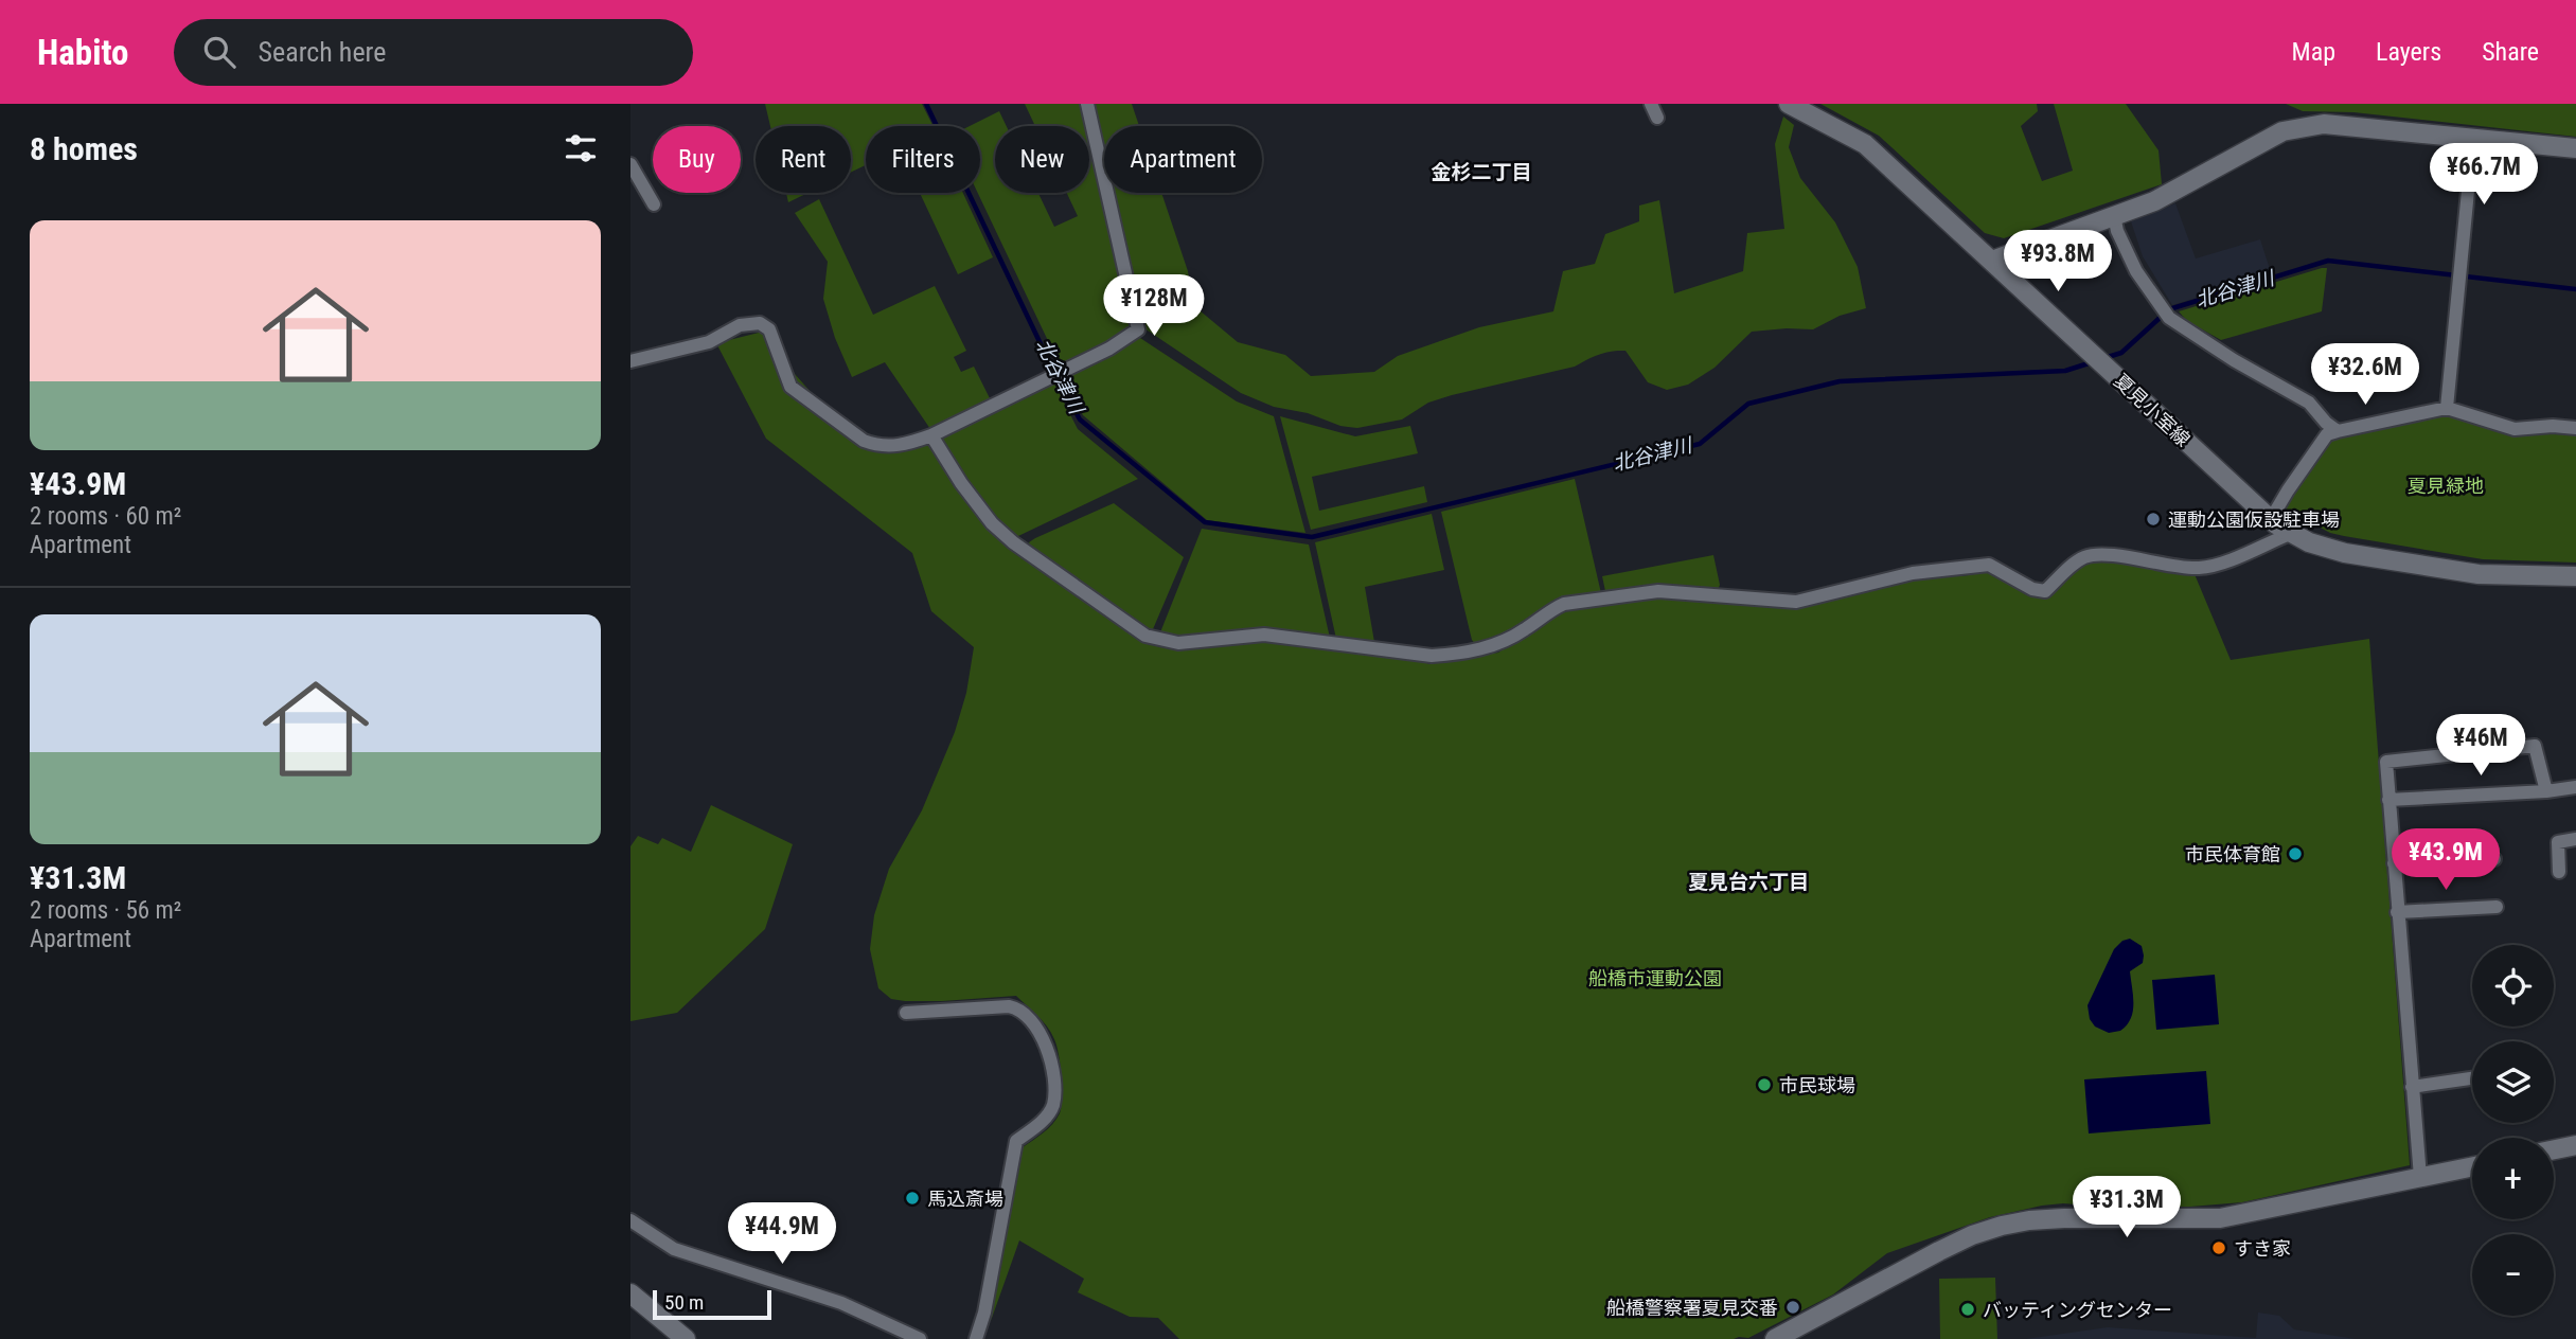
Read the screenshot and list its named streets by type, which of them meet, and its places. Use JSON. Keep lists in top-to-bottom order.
{
  "streets": {
    "street": ["夏見小室線"]
  },
  "districts": ["金杉二丁目", "夏見台六丁目"],
  "water": ["北谷津川"],
  "parks": ["夏見緑地", "船橋市運動公園"],
  "places": [
    "運動公園仮設駐車場",
    "市民体育館",
    "市民球場",
    "馬込斎場",
    "すき家",
    "船橋警察署夏見交番",
    "バッティングセンター"
  ],
  "scale_bar": "50 m",
  "page": {
    "header": "Habito",
    "search": "Search here",
    "nav": ["Map", "Layers", "Share"],
    "heading": "8 homes",
    "chip": [
      "Buy",
      "Rent",
      "Filters",
      "New",
      "Apartment"
    ],
    "price": [
      "¥66.7M",
      "¥93.8M",
      "¥128M",
      "¥32.6M",
      "¥46M",
      "¥43.9M",
      "¥31.3M",
      "¥44.9M"
    ],
    "list": [
      {
        "name": "¥43.9M",
        "note": "2 rooms · 60 m² · Apartment"
      },
      {
        "name": "¥31.3M",
        "note": "2 rooms · 56 m² · Apartment"
      }
    ],
    "map_buttons": ["+", "−"],
    "scale": "50 m"
  }
}
